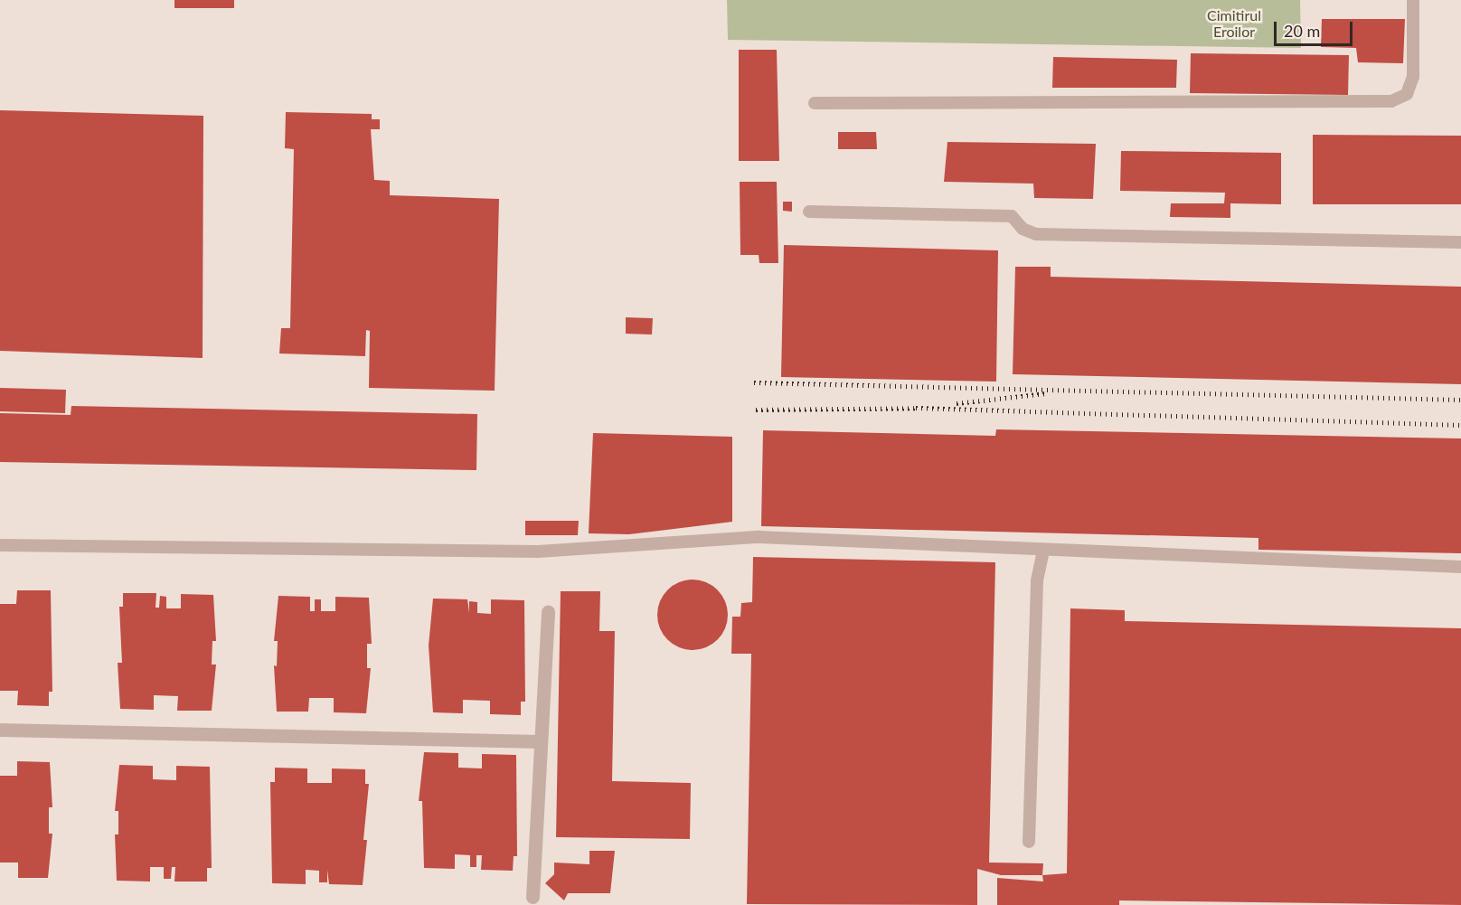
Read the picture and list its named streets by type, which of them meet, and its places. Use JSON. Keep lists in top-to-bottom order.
{
  "parks": ["Cimitirul Eroilor"],
  "scale_bar": "20 m"
}
